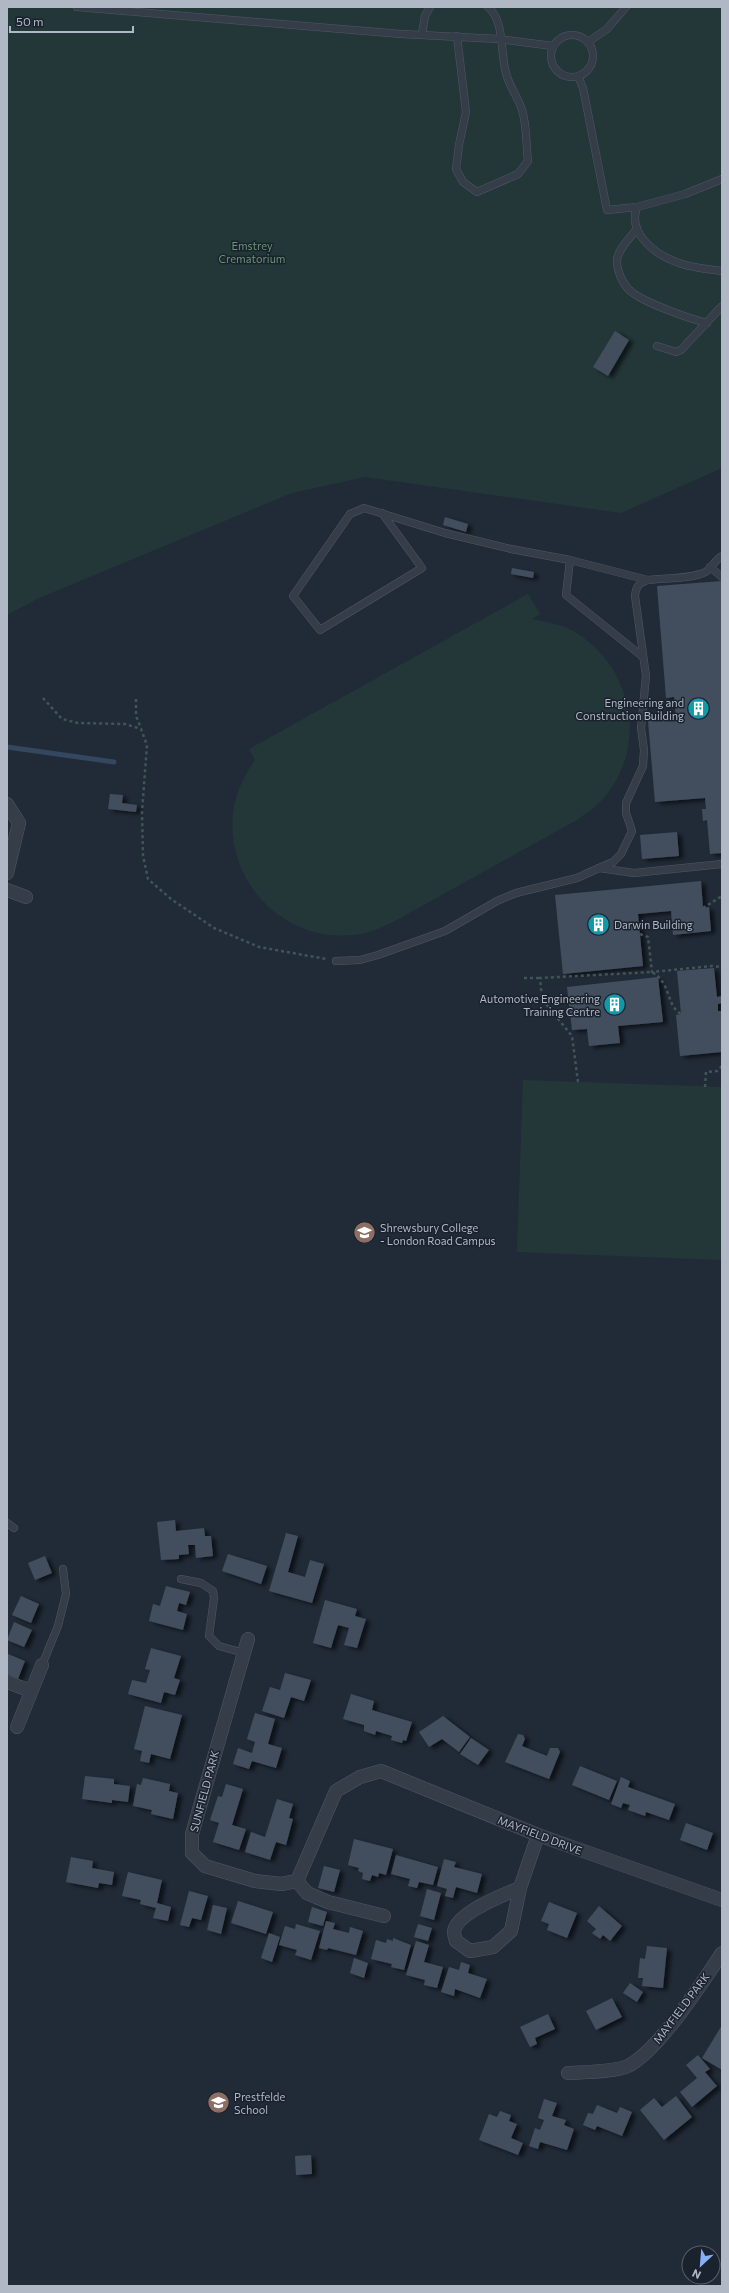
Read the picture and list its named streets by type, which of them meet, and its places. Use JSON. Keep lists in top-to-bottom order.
{
  "streets": {
    "street": ["SUNFIELD PARK", "MAYFIELD DRIVE", "MAYFIELD PARK"]
  },
  "crossings": [
    ["SUNFIELD PARK", "MAYFIELD DRIVE"]
  ],
  "parks": ["Emstrey Crematorium"],
  "places": {
    "building": ["Engineering and Construction Building", "Darwin Building", "Automotive Engineering Training Centre"],
    "school or university": ["Shrewsbury College - London Road Campus", "Prestfelde School"]
  },
  "scale_bar": "50 m",
  "north": "bottom left"
}
